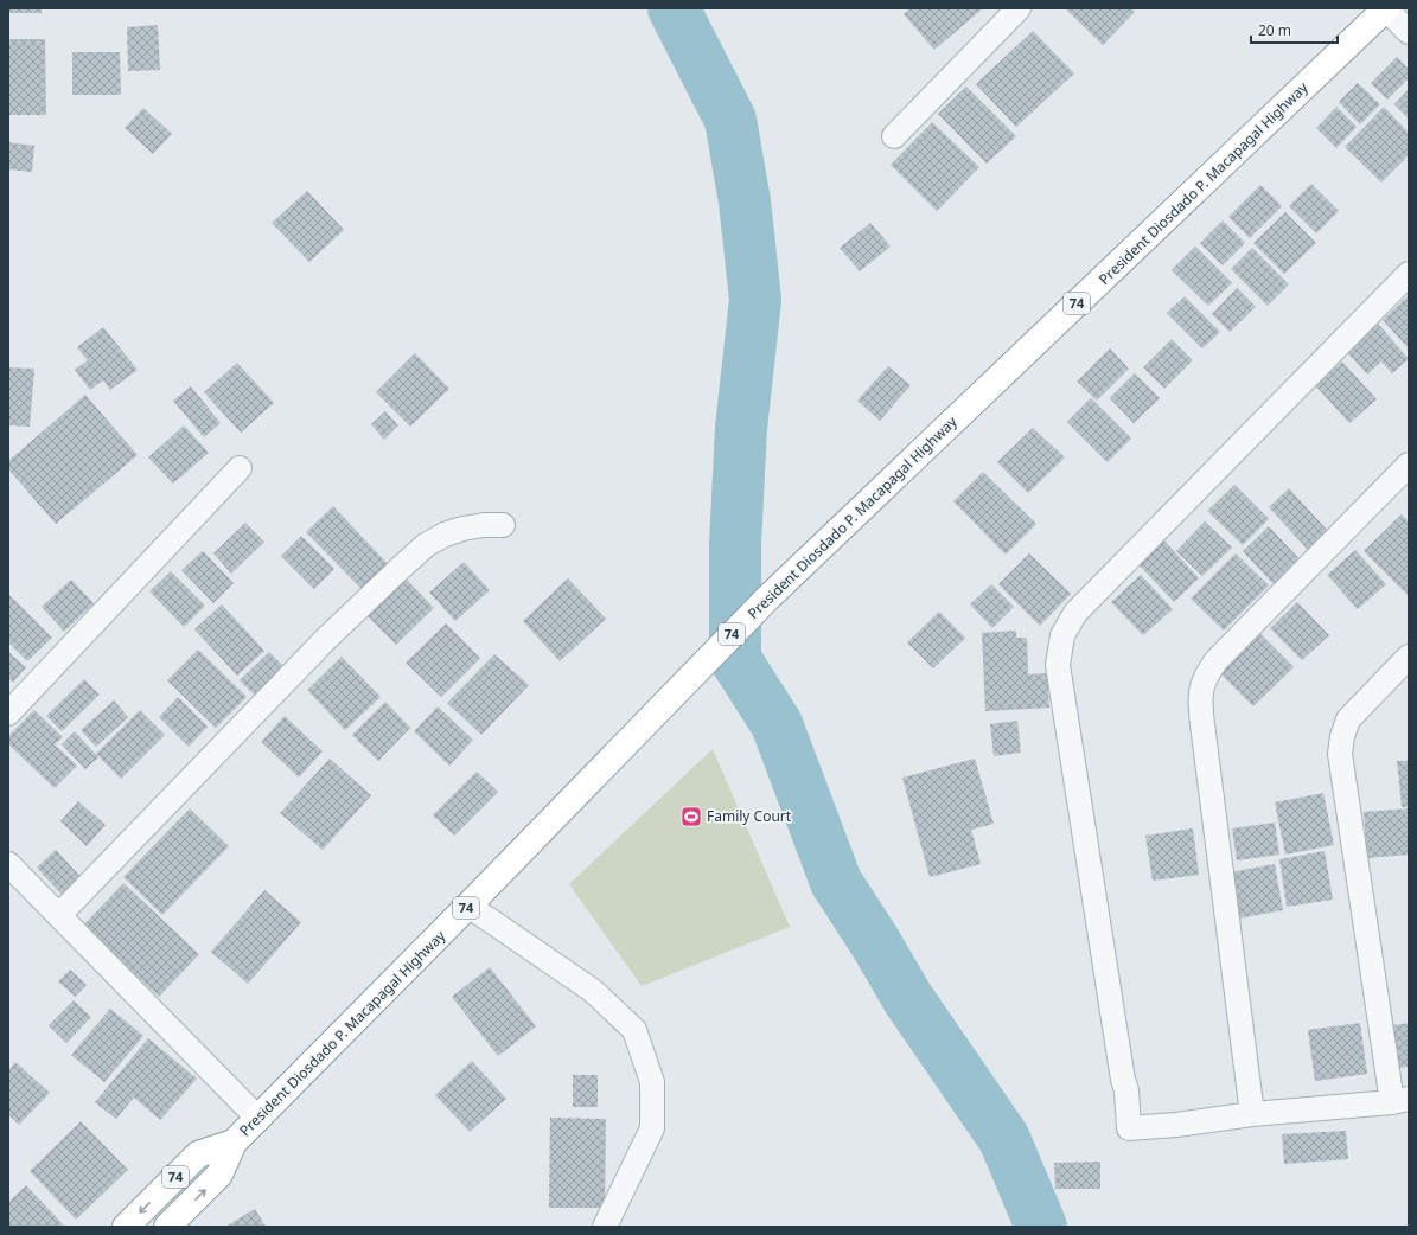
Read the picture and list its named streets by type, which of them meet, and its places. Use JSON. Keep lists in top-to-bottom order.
{
  "streets": {
    "highway": ["President Diosdado P. Macapagal Highway", "74"]
  },
  "places": {
    "sports": ["Family Court"]
  },
  "scale_bar": "20 m"
}
